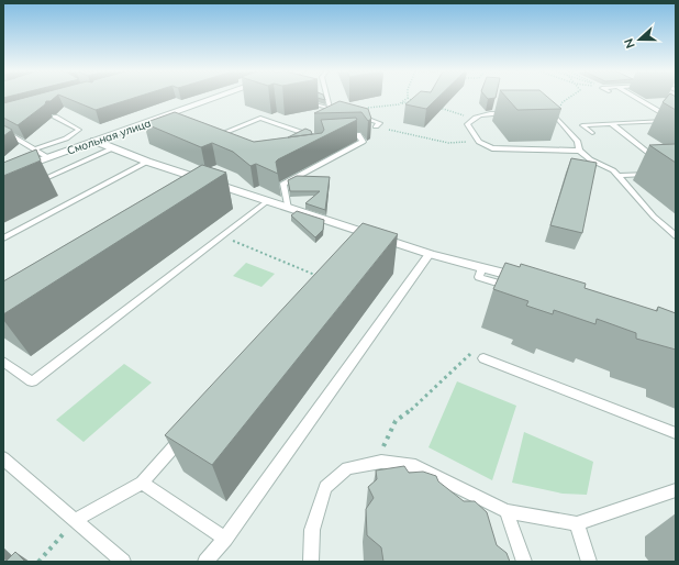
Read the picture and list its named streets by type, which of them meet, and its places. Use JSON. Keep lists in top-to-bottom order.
{
  "streets": {
    "street": ["Смольная улица"]
  },
  "north": "left"
}
